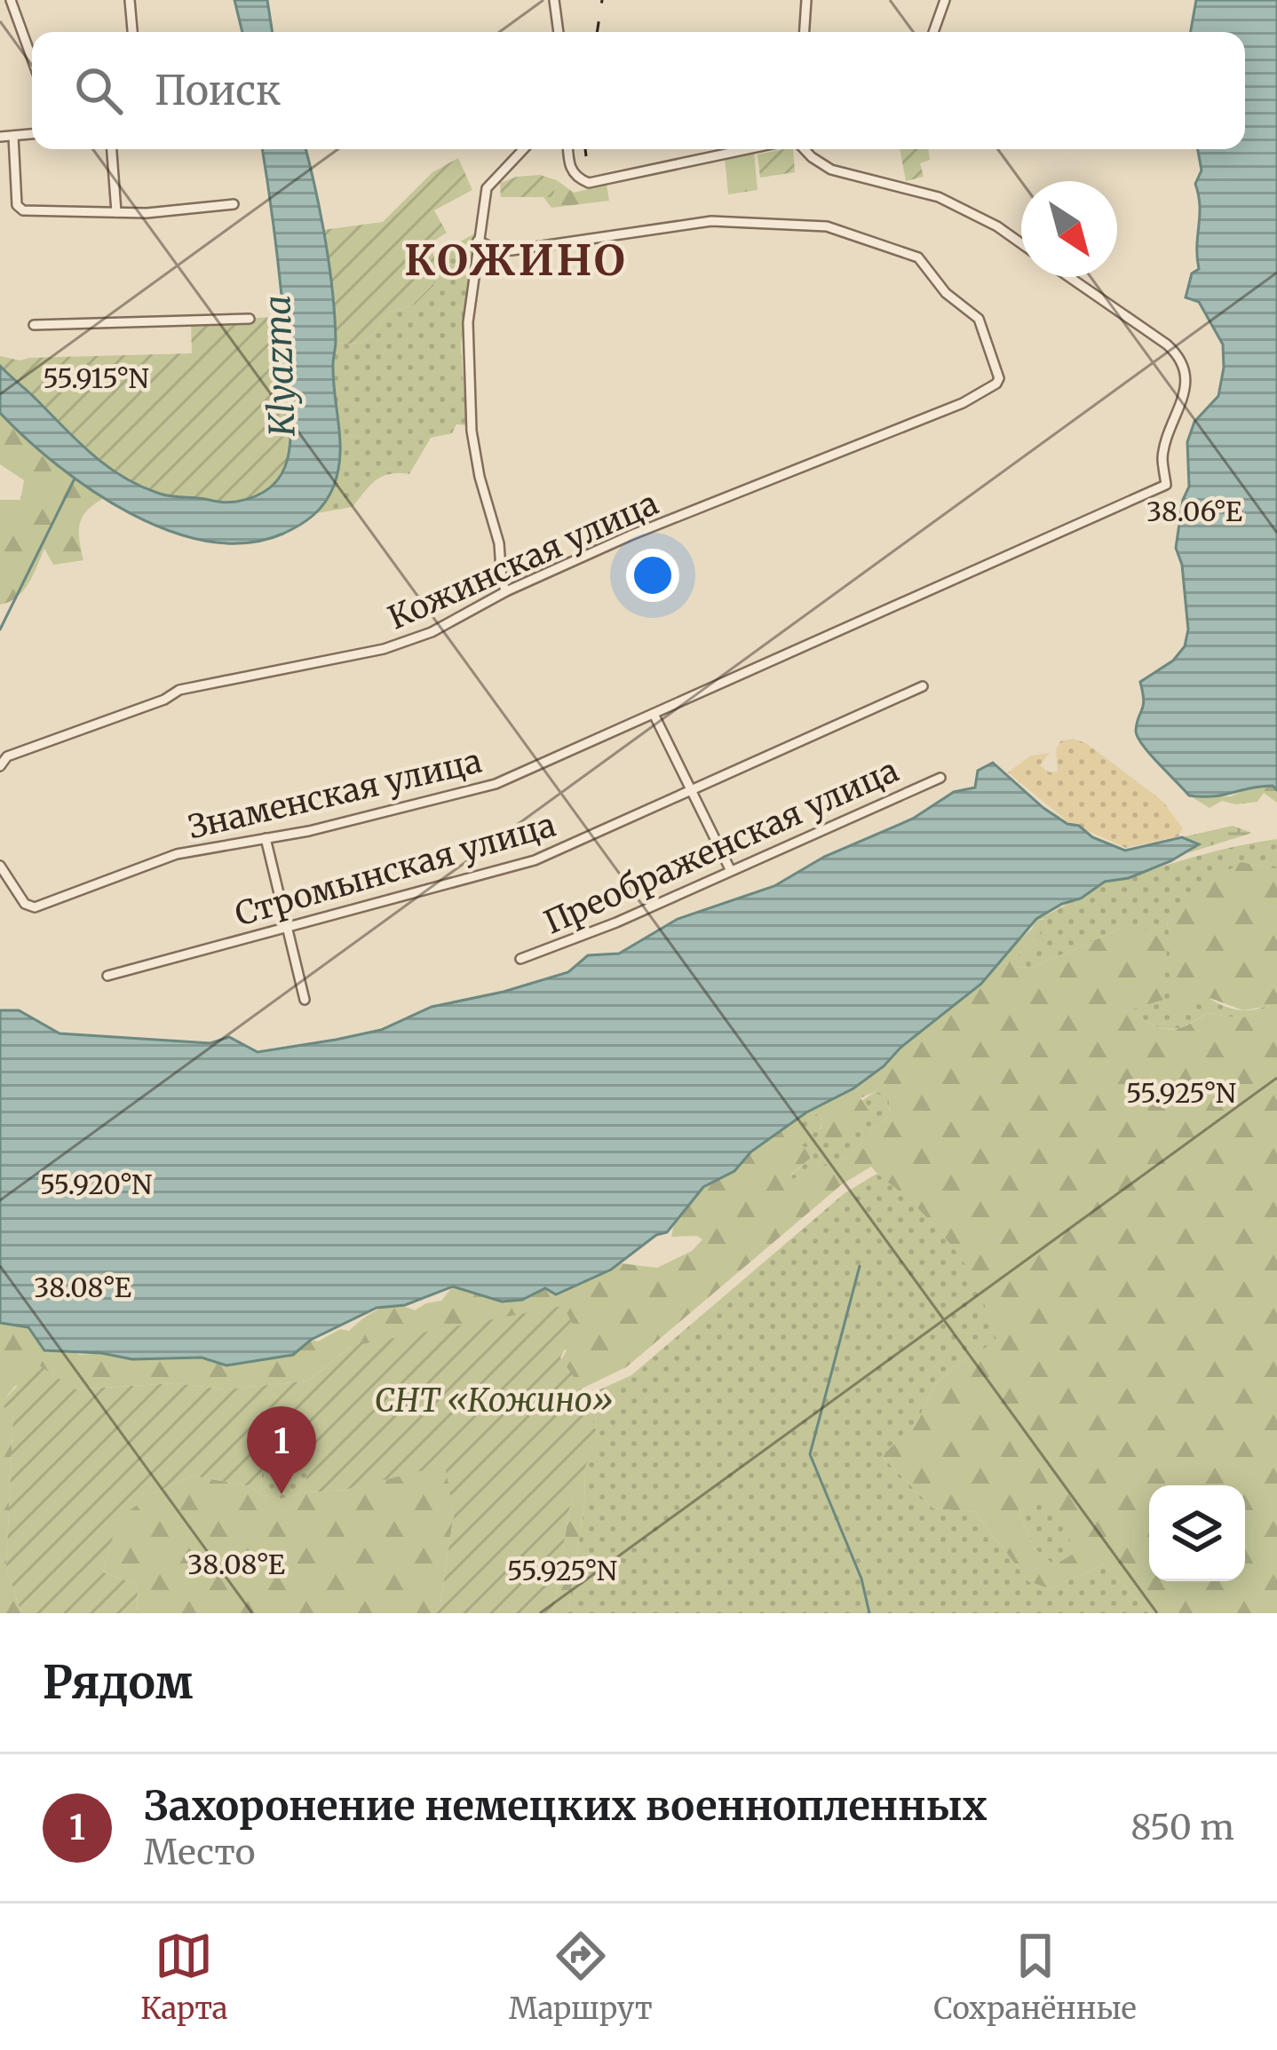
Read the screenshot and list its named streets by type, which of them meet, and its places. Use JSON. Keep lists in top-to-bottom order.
{
  "streets": {
    "street": [
      "Кожинская улица",
      "Знаменская улица",
      "Преображенская улица",
      "Стромынская улица"
    ]
  },
  "districts": ["КОЖИНО"],
  "water": ["Klyazma"],
  "parks": ["СНТ «Кожино»"],
  "north": "bottom right",
  "page": {
    "search": "Поиск",
    "pins": "1",
    "heading": "Рядом",
    "list": [
      {
        "mark": "1",
        "name": "Захоронение немецких военнопленных",
        "note": "Место",
        "value": "850 m"
      }
    ],
    "nav": ["Карта", "Маршрут", "Сохранённые"]
  },
  "coordinates": [
    "55.915°N",
    "38.06°E",
    "55.925°N",
    "55.920°N",
    "38.08°E"
  ]
}
